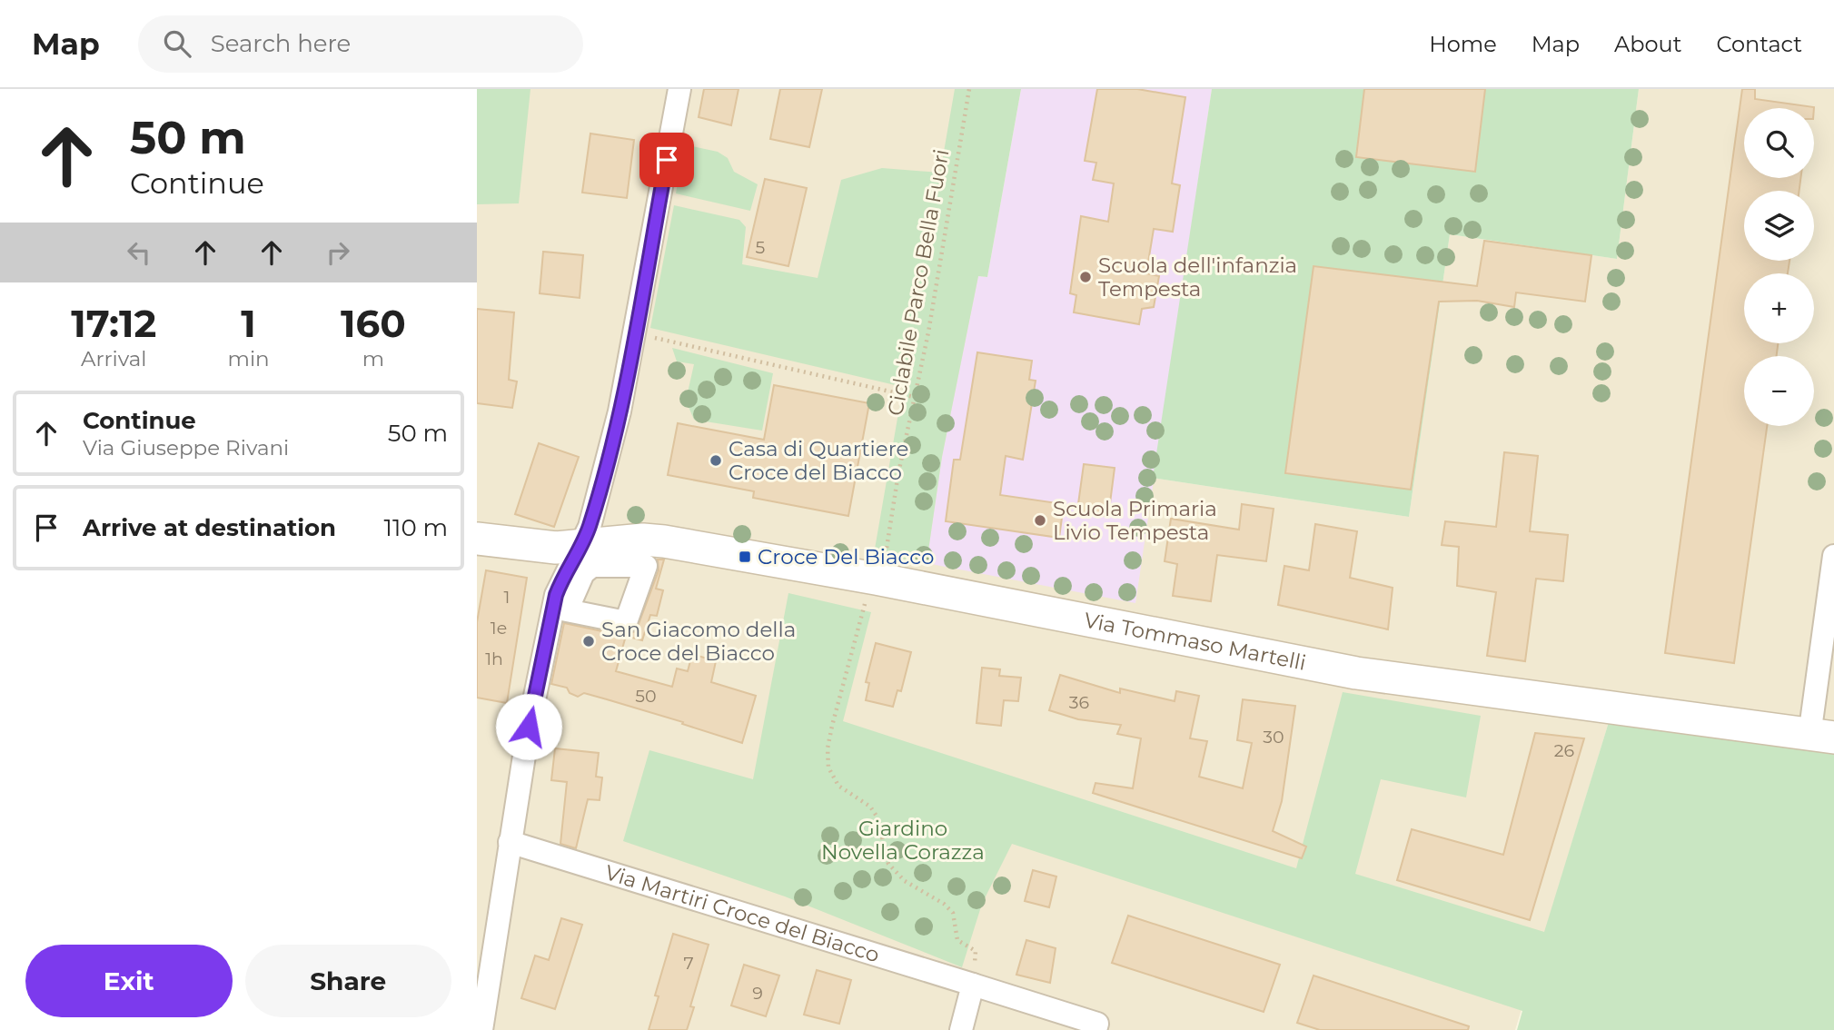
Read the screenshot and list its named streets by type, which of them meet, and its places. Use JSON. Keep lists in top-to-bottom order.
{
  "streets": {
    "main road": ["Via Tommaso Martelli"],
    "street": ["Via Martiri Croce del Biacco"],
    "path": ["Ciclabile Parco Bella Fuori"]
  },
  "parks": ["Giardino Novella Corazza"],
  "places": {
    "other": [
      "Scuola dell'infanzia Tempesta",
      "Casa di Quartiere Croce del Biacco",
      "Scuola Primaria Livio Tempesta",
      "San Giacomo della Croce del Biacco"
    ],
    "transit": ["Croce Del Biacco"]
  },
  "house_numbers": [
    "5",
    "1",
    "1e",
    "1h",
    "50",
    "36",
    "30",
    "26",
    "7",
    "9"
  ],
  "page": {
    "header": "Map",
    "search": "Search here",
    "nav": [
      "Home",
      "Map",
      "About",
      "Contact"
    ],
    "turn": ["50 m", "Continue"],
    "map_buttons": ["+", "−"],
    "eta": [
      "17:12",
      "Arrival",
      "1",
      "min",
      "160",
      "m"
    ],
    "list": [
      {
        "name": "Continue",
        "note": "Via Giuseppe Rivani",
        "value": "50 m"
      },
      {
        "name": "Arrive at destination",
        "value": "110 m"
      }
    ],
    "buttons": ["Exit", "Share"]
  }
}
